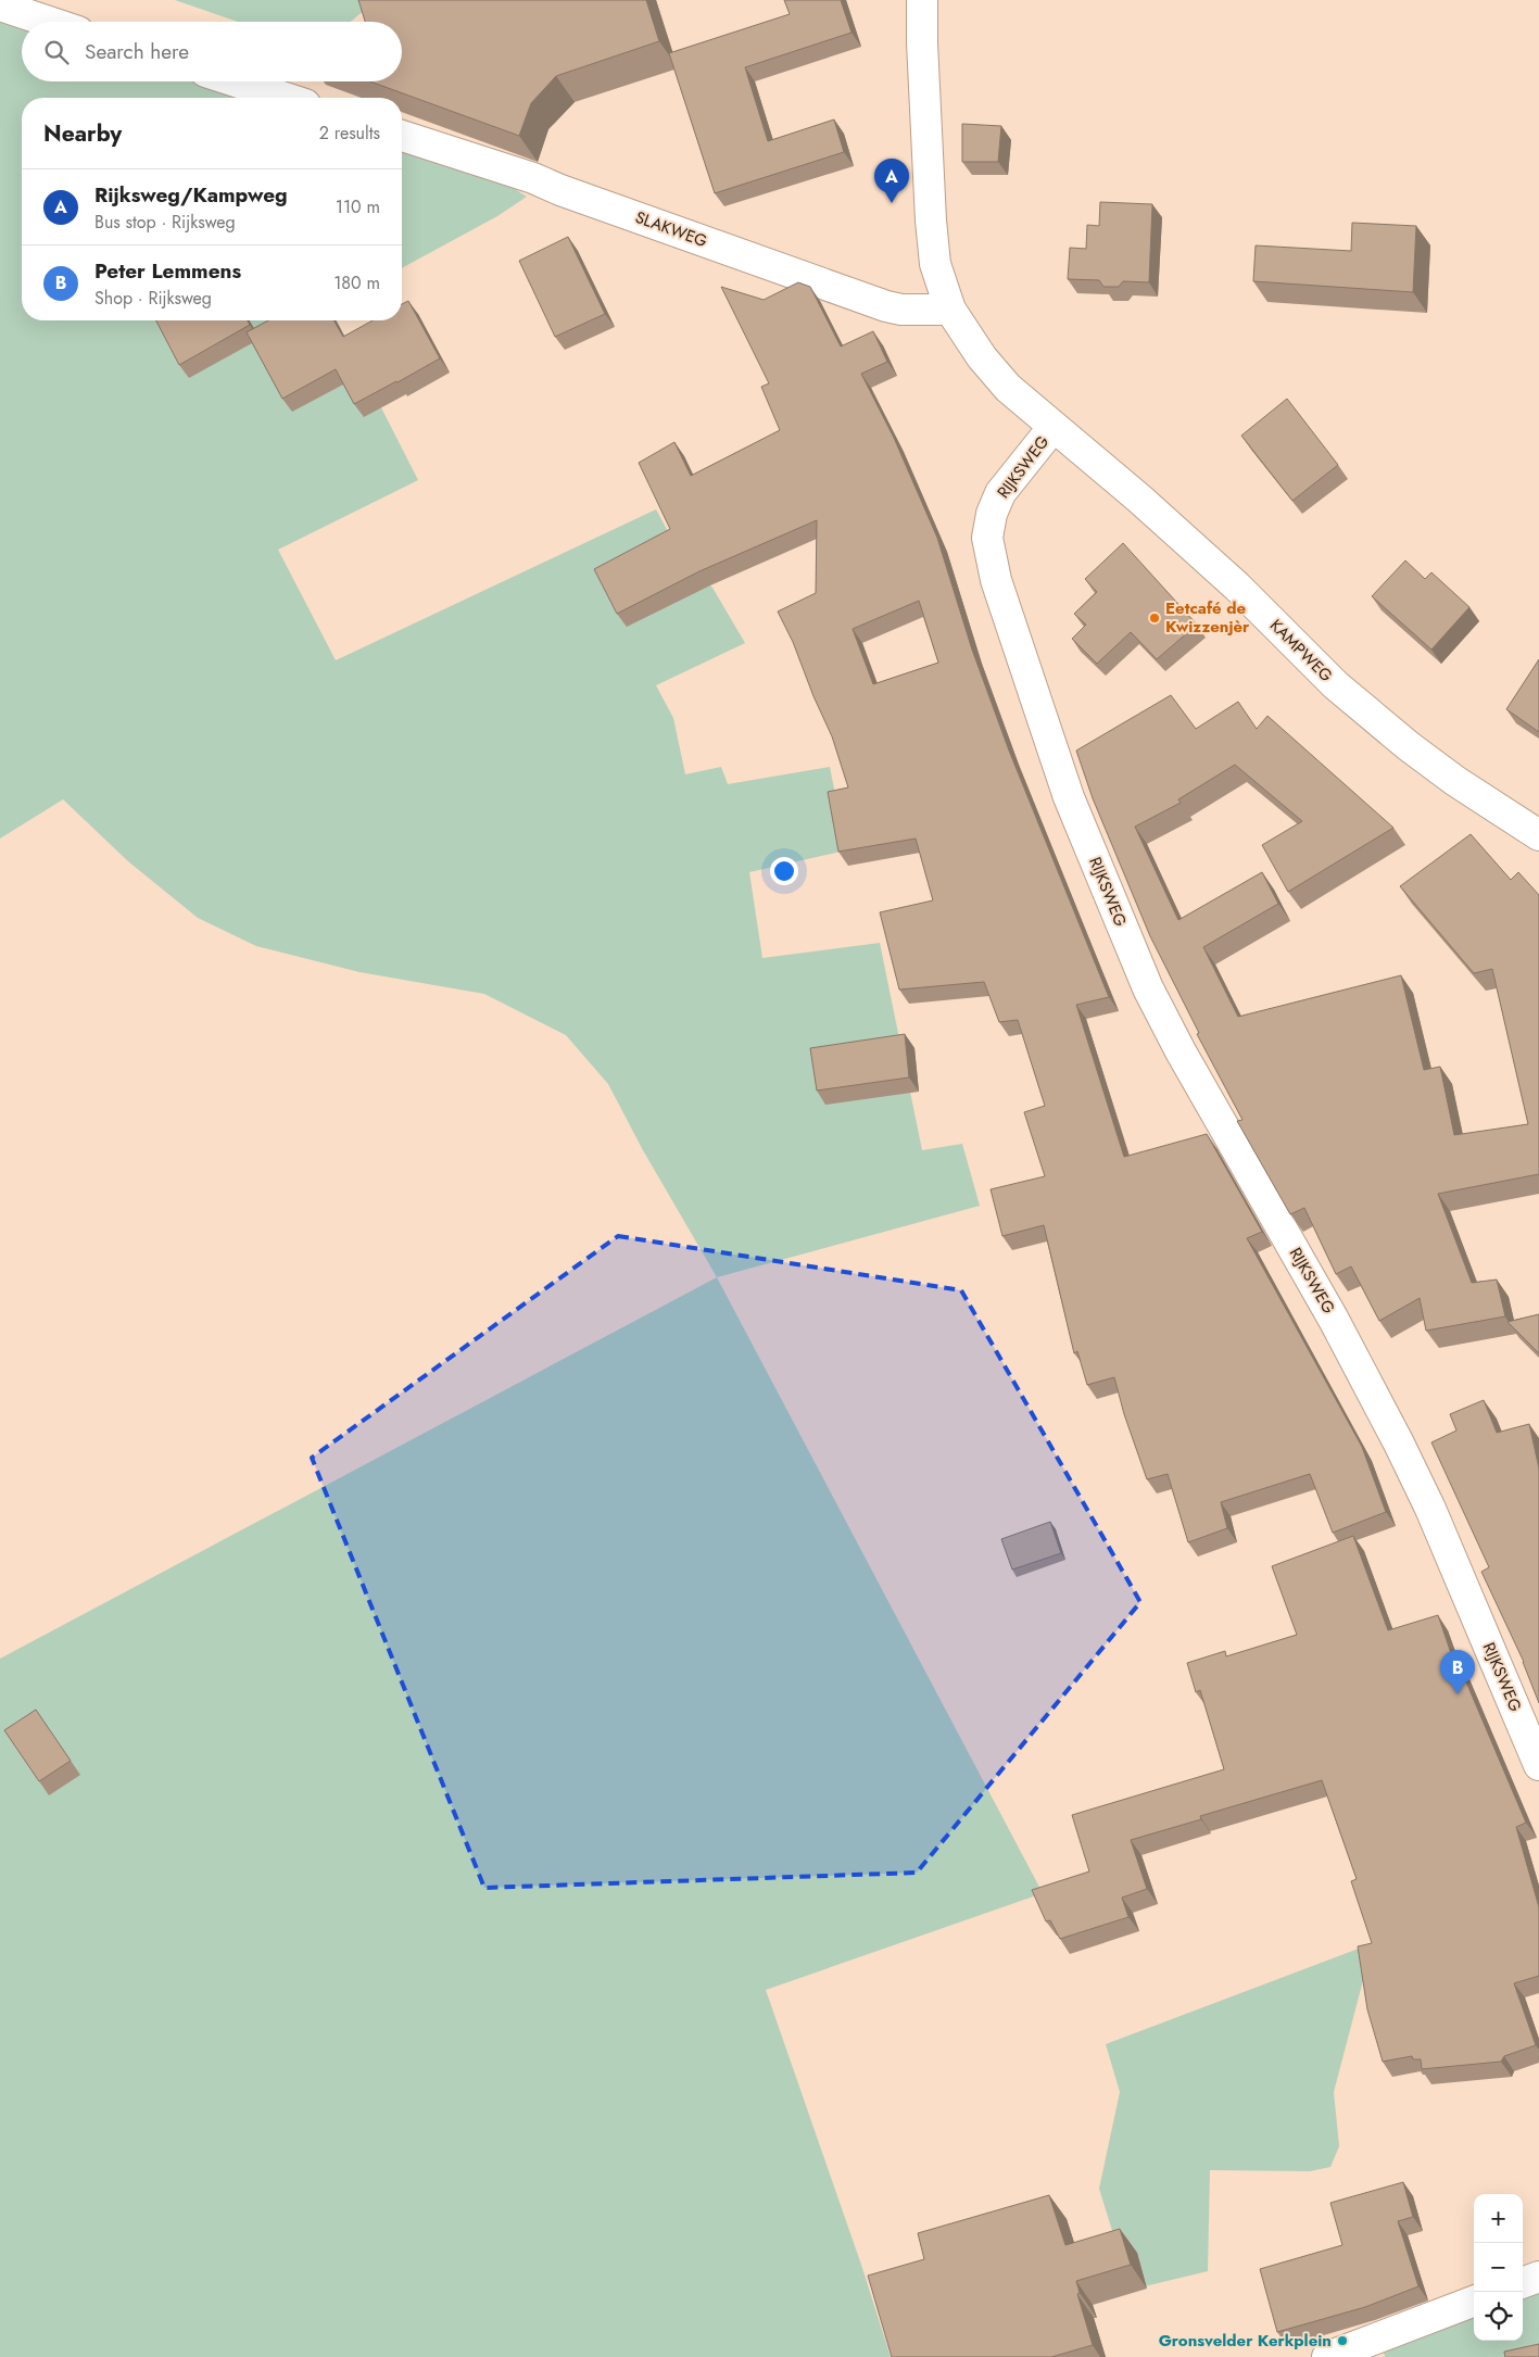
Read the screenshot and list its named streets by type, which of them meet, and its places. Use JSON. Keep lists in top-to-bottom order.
{
  "streets": {
    "street": ["SLAKWEG", "RIJKSWEG", "KAMPWEG"]
  },
  "crossings": [
    ["SLAKWEG", "RIJKSWEG"],
    ["RIJKSWEG", "KAMPWEG"]
  ],
  "places": ["Eetcafé de Kwizzenjèr", "Gronsvelder Kerkplein"],
  "page": {
    "search": "Search here",
    "heading": ["Nearby", "2 results"],
    "pins": ["A", "B"],
    "list": [
      {
        "mark": "A",
        "name": "Rijksweg/Kampweg",
        "note": "Bus stop · Rijksweg",
        "value": "110 m"
      },
      {
        "mark": "B",
        "name": "Peter Lemmens",
        "note": "Shop · Rijksweg",
        "value": "180 m"
      }
    ],
    "map_buttons": ["+", "−"]
  }
}
